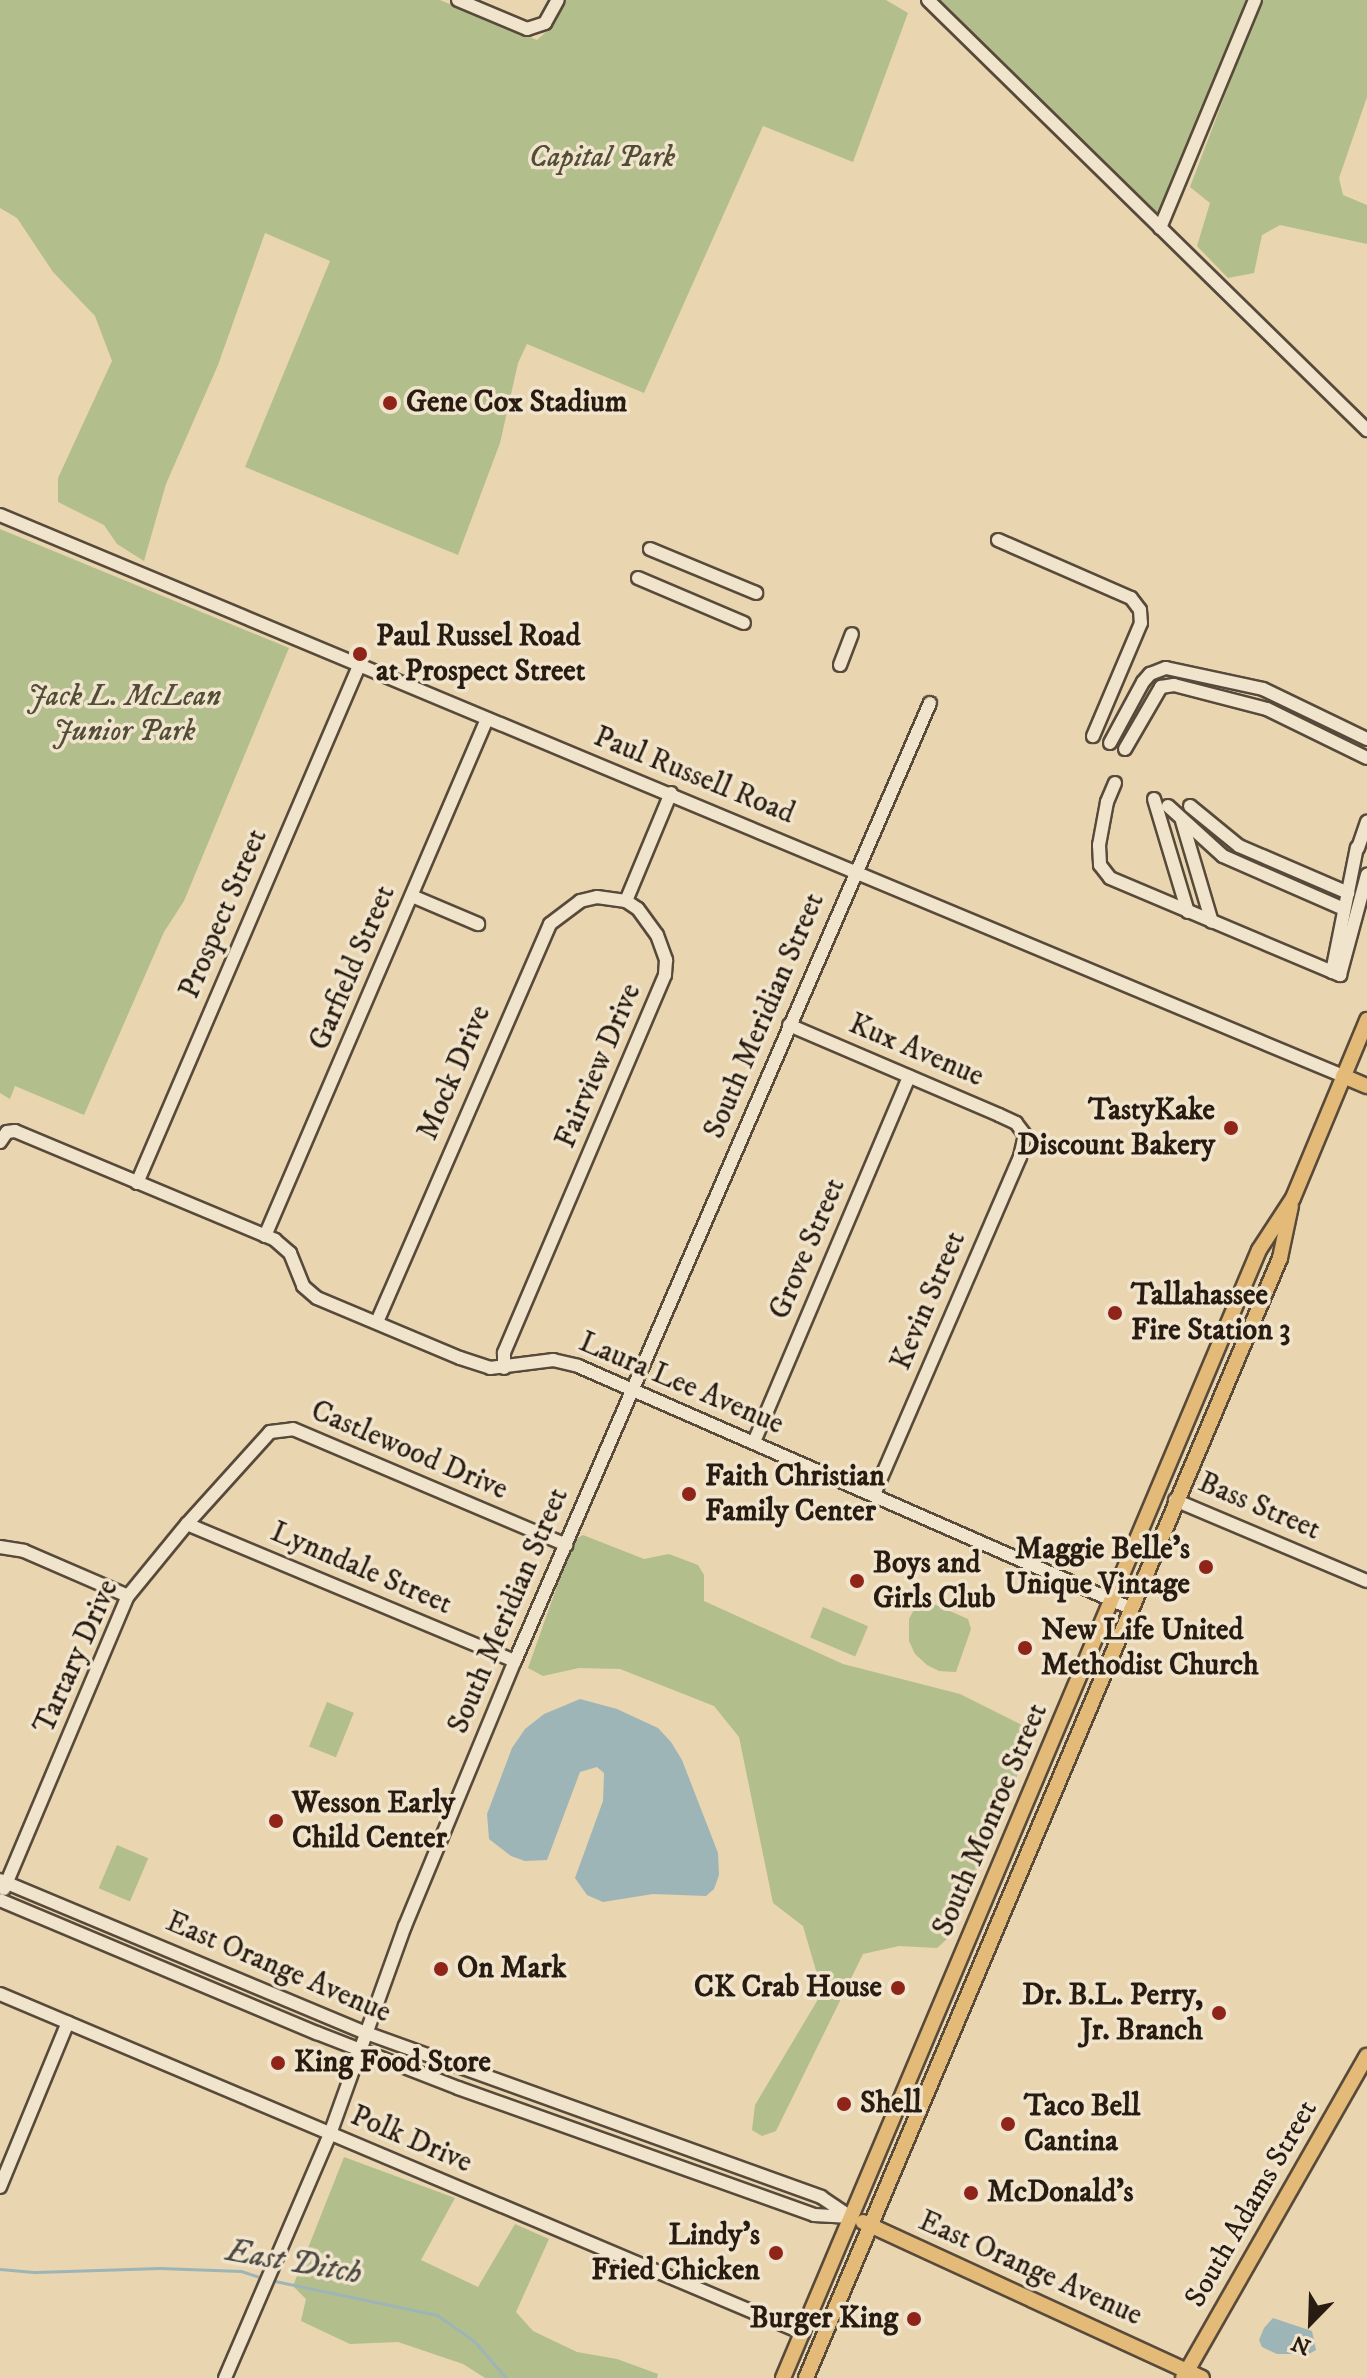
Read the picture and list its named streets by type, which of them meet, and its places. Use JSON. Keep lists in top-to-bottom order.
{
  "streets": {
    "main road": [
      "Paul Russell Road",
      "South Monroe Street",
      "East Orange Avenue",
      "South Adams Street"
    ],
    "street": [
      "Prospect Street",
      "Garfield Street",
      "South Meridian Street",
      "Kux Avenue",
      "Fairview Drive",
      "Mock Drive",
      "Grove Street",
      "Kevin Street",
      "Laura Lee Avenue",
      "Castlewood Drive",
      "Bass Street",
      "Lynndale Street",
      "Tartary Drive",
      "Polk Drive"
    ]
  },
  "crossings": [
    ["Paul Russell Road", "Prospect Street"],
    ["Paul Russell Road", "Garfield Street"],
    ["Paul Russell Road", "South Meridian Street"],
    ["Paul Russell Road", "South Monroe Street"],
    ["Prospect Street", "Laura Lee Avenue"],
    ["Garfield Street", "Laura Lee Avenue"],
    ["South Meridian Street", "Kux Avenue"],
    ["South Meridian Street", "Laura Lee Avenue"],
    ["South Meridian Street", "Castlewood Drive"],
    ["South Meridian Street", "Lynndale Street"],
    ["South Meridian Street", "East Orange Avenue"],
    ["South Meridian Street", "Polk Drive"],
    ["Kux Avenue", "Grove Street"],
    ["Kux Avenue", "Kevin Street"],
    ["Fairview Drive", "Mock Drive"],
    ["Fairview Drive", "Laura Lee Avenue"],
    ["Mock Drive", "Laura Lee Avenue"],
    ["Grove Street", "Laura Lee Avenue"],
    ["Kevin Street", "Laura Lee Avenue"],
    ["Laura Lee Avenue", "South Monroe Street"],
    ["Castlewood Drive", "Tartary Drive"],
    ["Bass Street", "South Monroe Street"],
    ["Lynndale Street", "Tartary Drive"],
    ["Tartary Drive", "East Orange Avenue"],
    ["South Monroe Street", "East Orange Avenue"],
    ["South Monroe Street", "Polk Drive"],
    ["East Orange Avenue", "South Adams Street"]
  ],
  "water": ["East Ditch"],
  "parks": ["Capital Park", "Jack L. McLean Junior Park"],
  "places": [
    "Gene Cox Stadium",
    "Paul Russel Road at Prospect Street",
    "TastyKake Discount Bakery",
    "Tallahassee Fire Station 3",
    "Faith Christian Family Center",
    "Maggie Belle's Unique Vintage",
    "Boys and Girls Club",
    "New Life United Methodist Church",
    "Wesson Early Child Center",
    "On Mark",
    "CK Crab House",
    "Dr. B.L. Perry, Jr. Branch",
    "King Food Store",
    "Shell",
    "Taco Bell Cantina",
    "McDonald's",
    "Lindy's Fried Chicken",
    "Burger King"
  ],
  "north": "bottom left"
}
